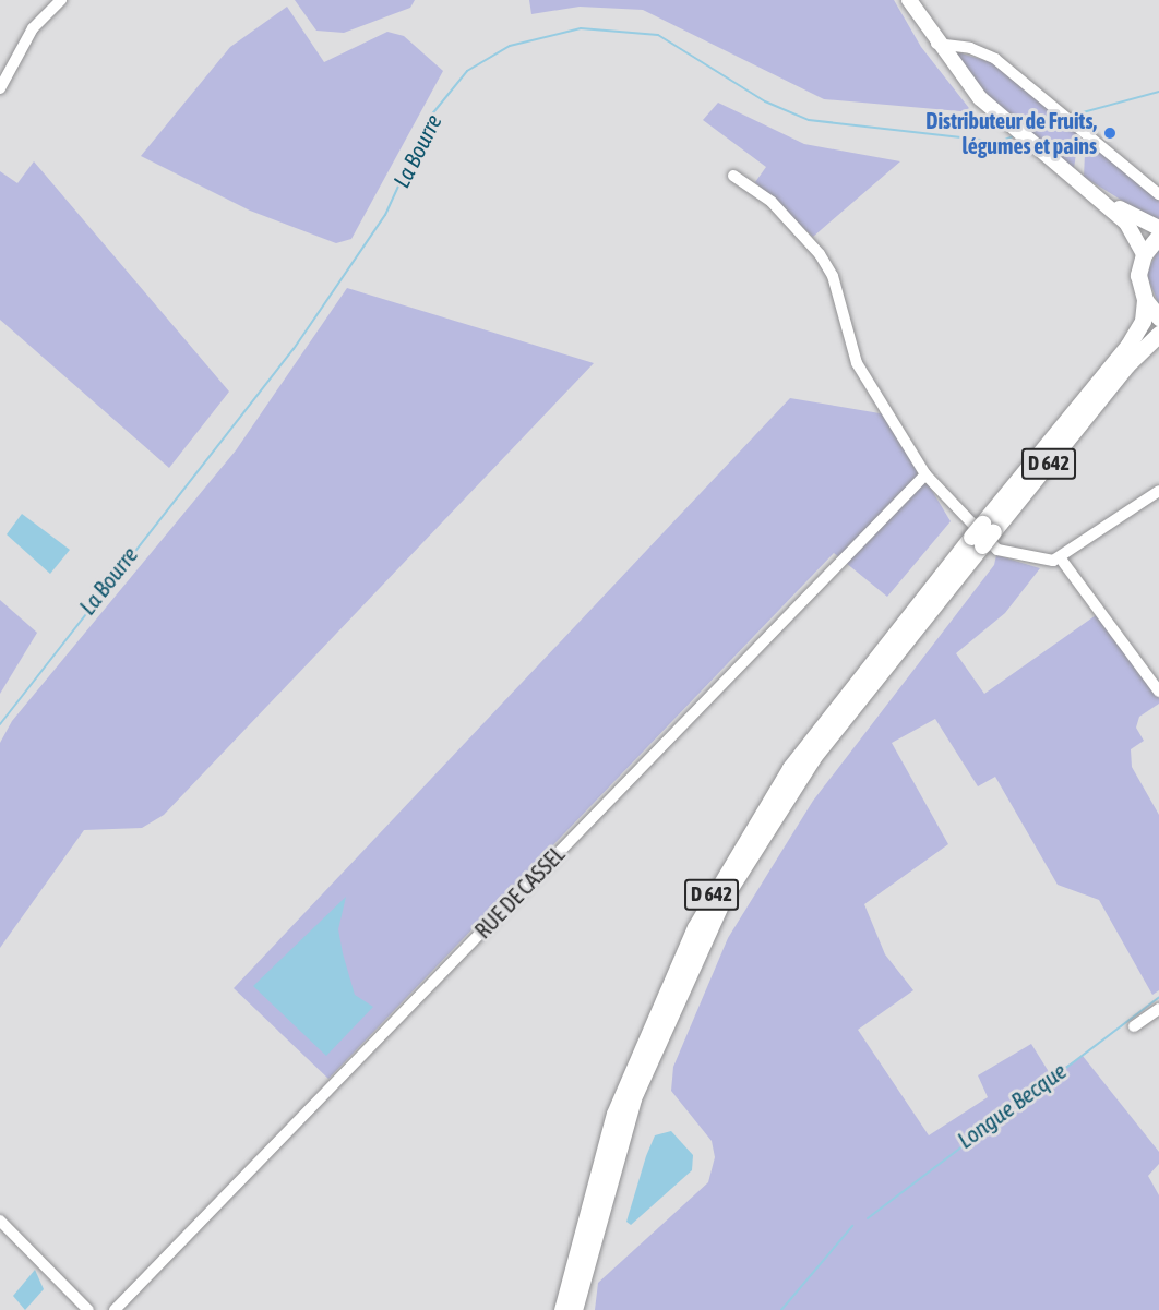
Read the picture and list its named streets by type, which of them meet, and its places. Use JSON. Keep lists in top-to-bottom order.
{
  "streets": {
    "highway": ["D 642"],
    "street": ["RUE DE CASSEL"]
  },
  "water": ["La Bourre", "Longue Becque"],
  "places": ["Distributeur de Fruits, légumes et pains"]
}
